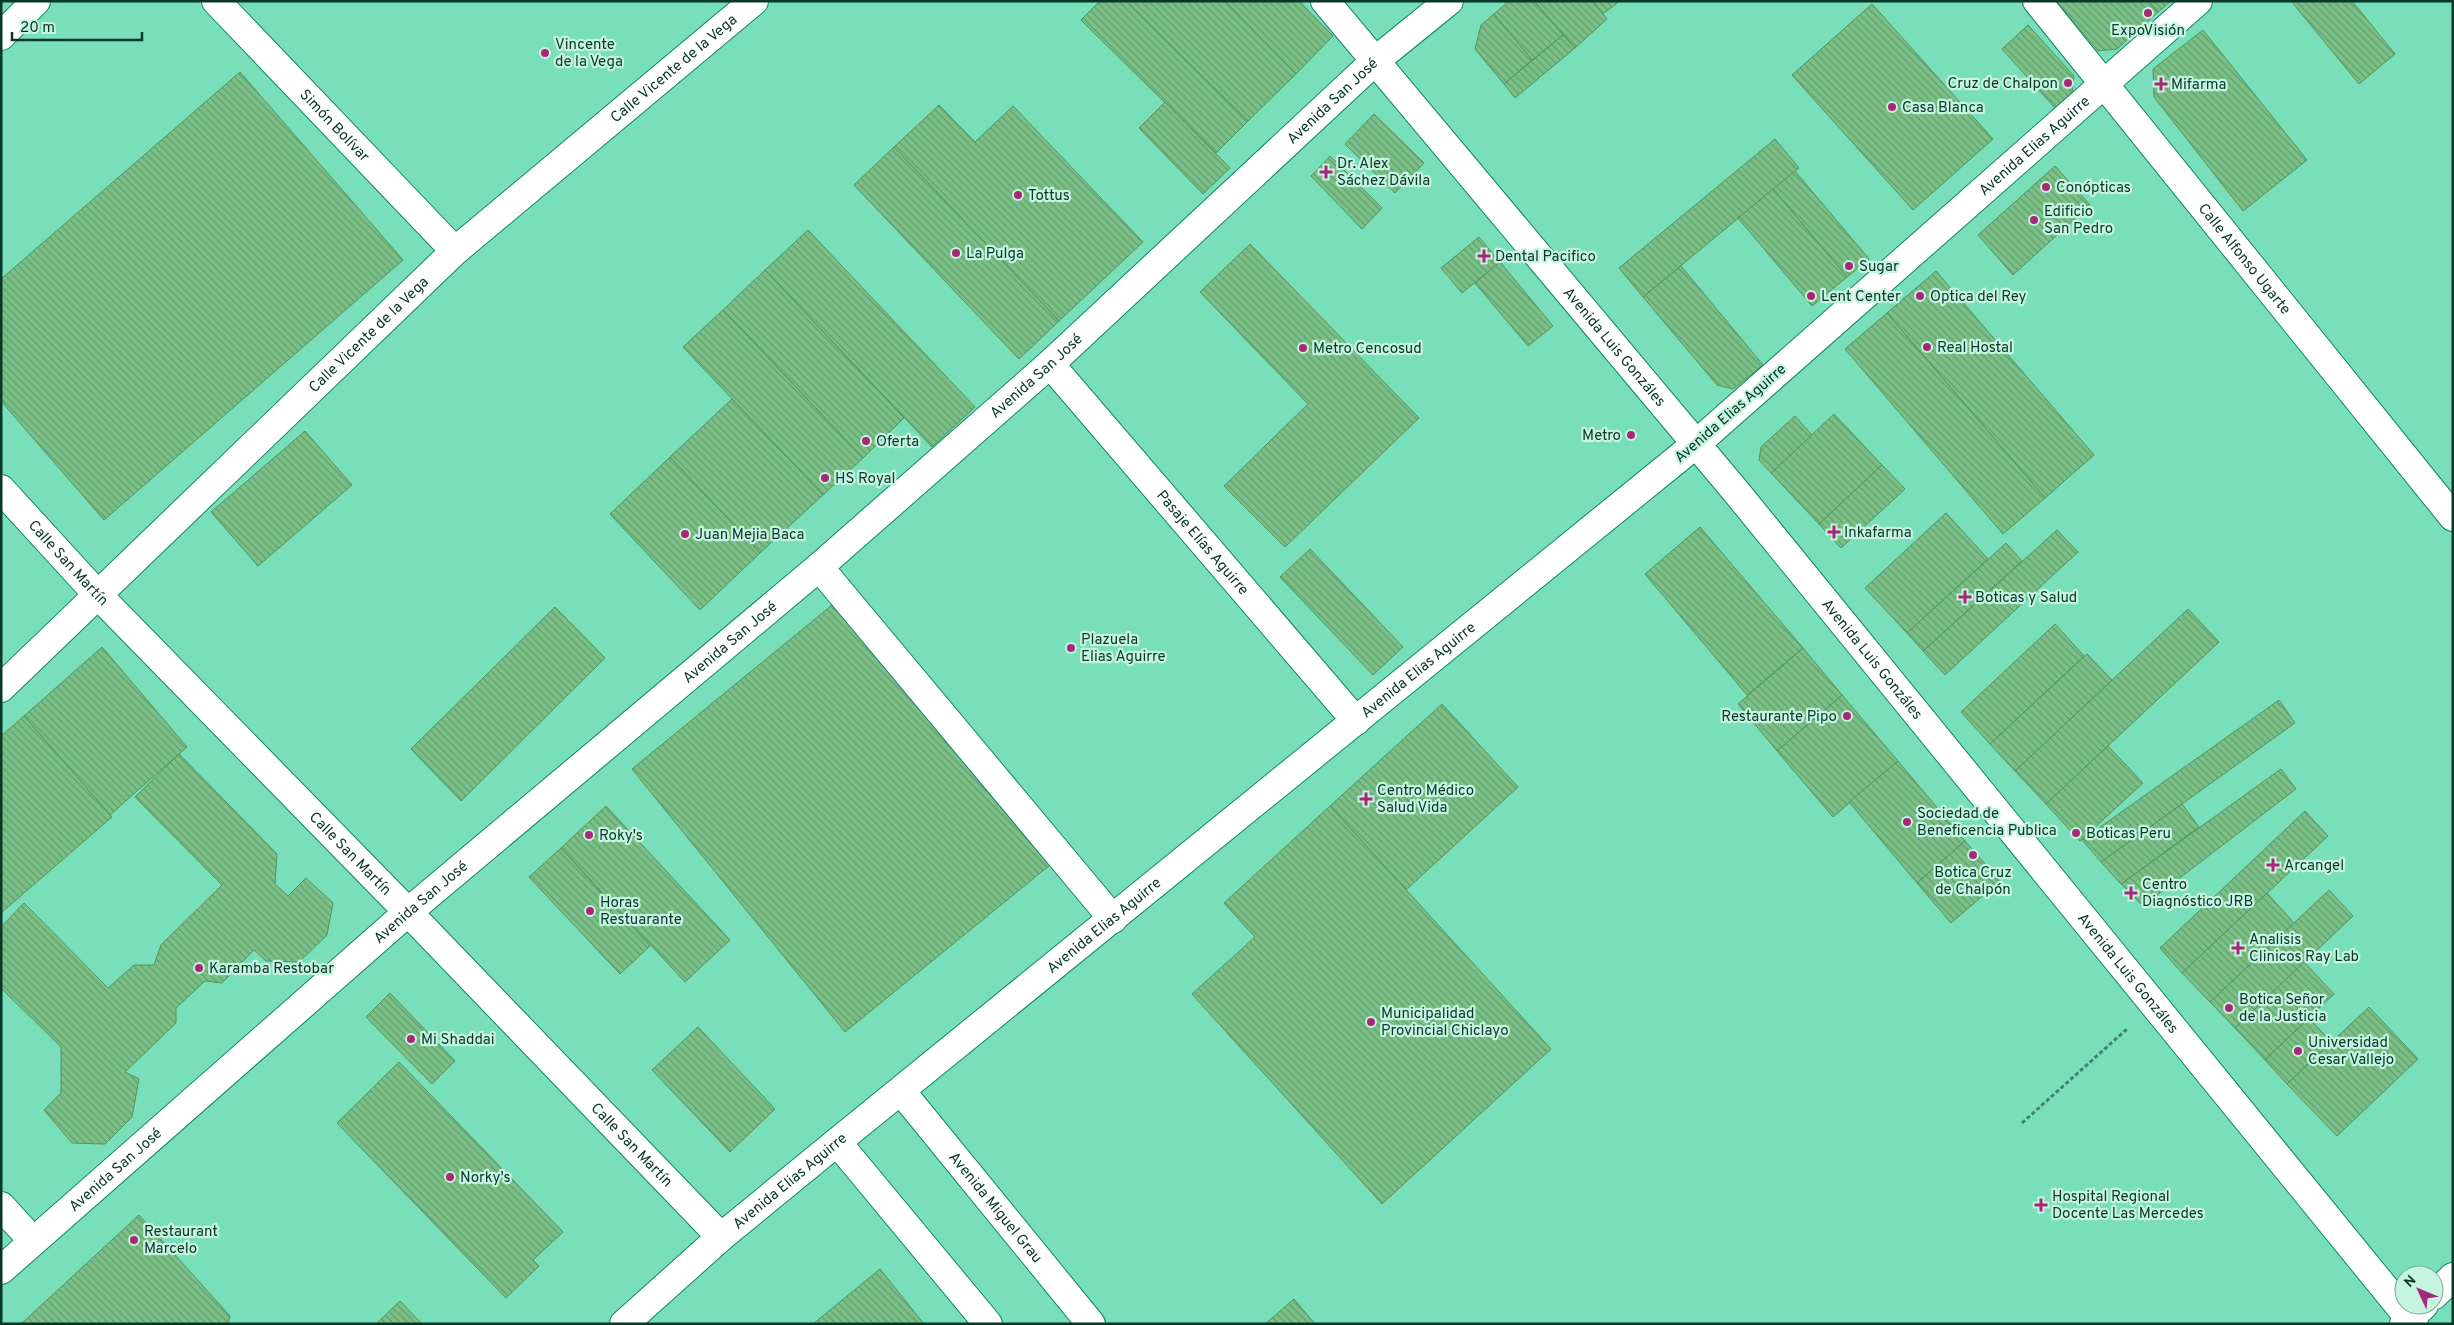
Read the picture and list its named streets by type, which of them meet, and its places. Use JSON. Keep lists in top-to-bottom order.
{
  "streets": {
    "main road": [
      "Calle Vicente de la Vega",
      "Avenida San José",
      "Simón Bolívar",
      "Avenida Elias Aguirre",
      "Calle Alfonso Ugarte",
      "Avenida Luis Gonzáles",
      "Pasaje Elías Aguirre",
      "Calle San Martín",
      "Avenida Miguel Grau"
    ]
  },
  "crossings": [
    ["Calle Vicente de la Vega", "Simón Bolívar"],
    ["Calle Vicente de la Vega", "Calle San Martín"],
    ["Avenida San José", "Avenida Luis Gonzáles"],
    ["Avenida San José", "Pasaje Elías Aguirre"],
    ["Avenida San José", "Calle San Martín"],
    ["Avenida Elias Aguirre", "Calle Alfonso Ugarte"],
    ["Avenida Elias Aguirre", "Avenida Luis Gonzáles"],
    ["Avenida Elias Aguirre", "Pasaje Elías Aguirre"],
    ["Avenida Elias Aguirre", "Calle San Martín"],
    ["Avenida Elias Aguirre", "Avenida Miguel Grau"]
  ],
  "places": {
    "other": [
      "ExpoVisión",
      "Vincente de la Vega",
      "Cruz de Chalpon",
      "Casa Blanca",
      "Conópticas",
      "Tottus",
      "Edificio San Pedro",
      "La Pulga",
      "Sugar",
      "Lent Center",
      "Optica del Rey",
      "Real Hostal",
      "Metro Cencosud",
      "Metro",
      "Oferta",
      "HS Royal",
      "Juan Mejia Baca",
      "Plazuela Elias Aguirre",
      "Restaurante Pipo",
      "Sociedad de Beneficencia Publica",
      "Boticas Peru",
      "Roky's",
      "Botica Cruz de Chalpón",
      "Horas Restuarante",
      "Karamba Restobar",
      "Botica Señor de la Justicia",
      "Municipalidad Provincial Chiclayo",
      "Mi Shaddai",
      "Universidad Cesar Vallejo",
      "Norky's",
      "Restaurant Marcelo"
    ],
    "health": [
      "Mifarma",
      "Dr. Alex Sáchez Dávila",
      "Dental Pacifico",
      "Inkafarma",
      "Boticas y Salud",
      "Centro Médico Salud Vida",
      "Arcangel",
      "Centro Diagnóstico JRB",
      "Analisis Clinicos Ray Lab",
      "Hospital Regional Docente Las Mercedes"
    ]
  },
  "scale_bar": "20 m",
  "north": "top left"
}
